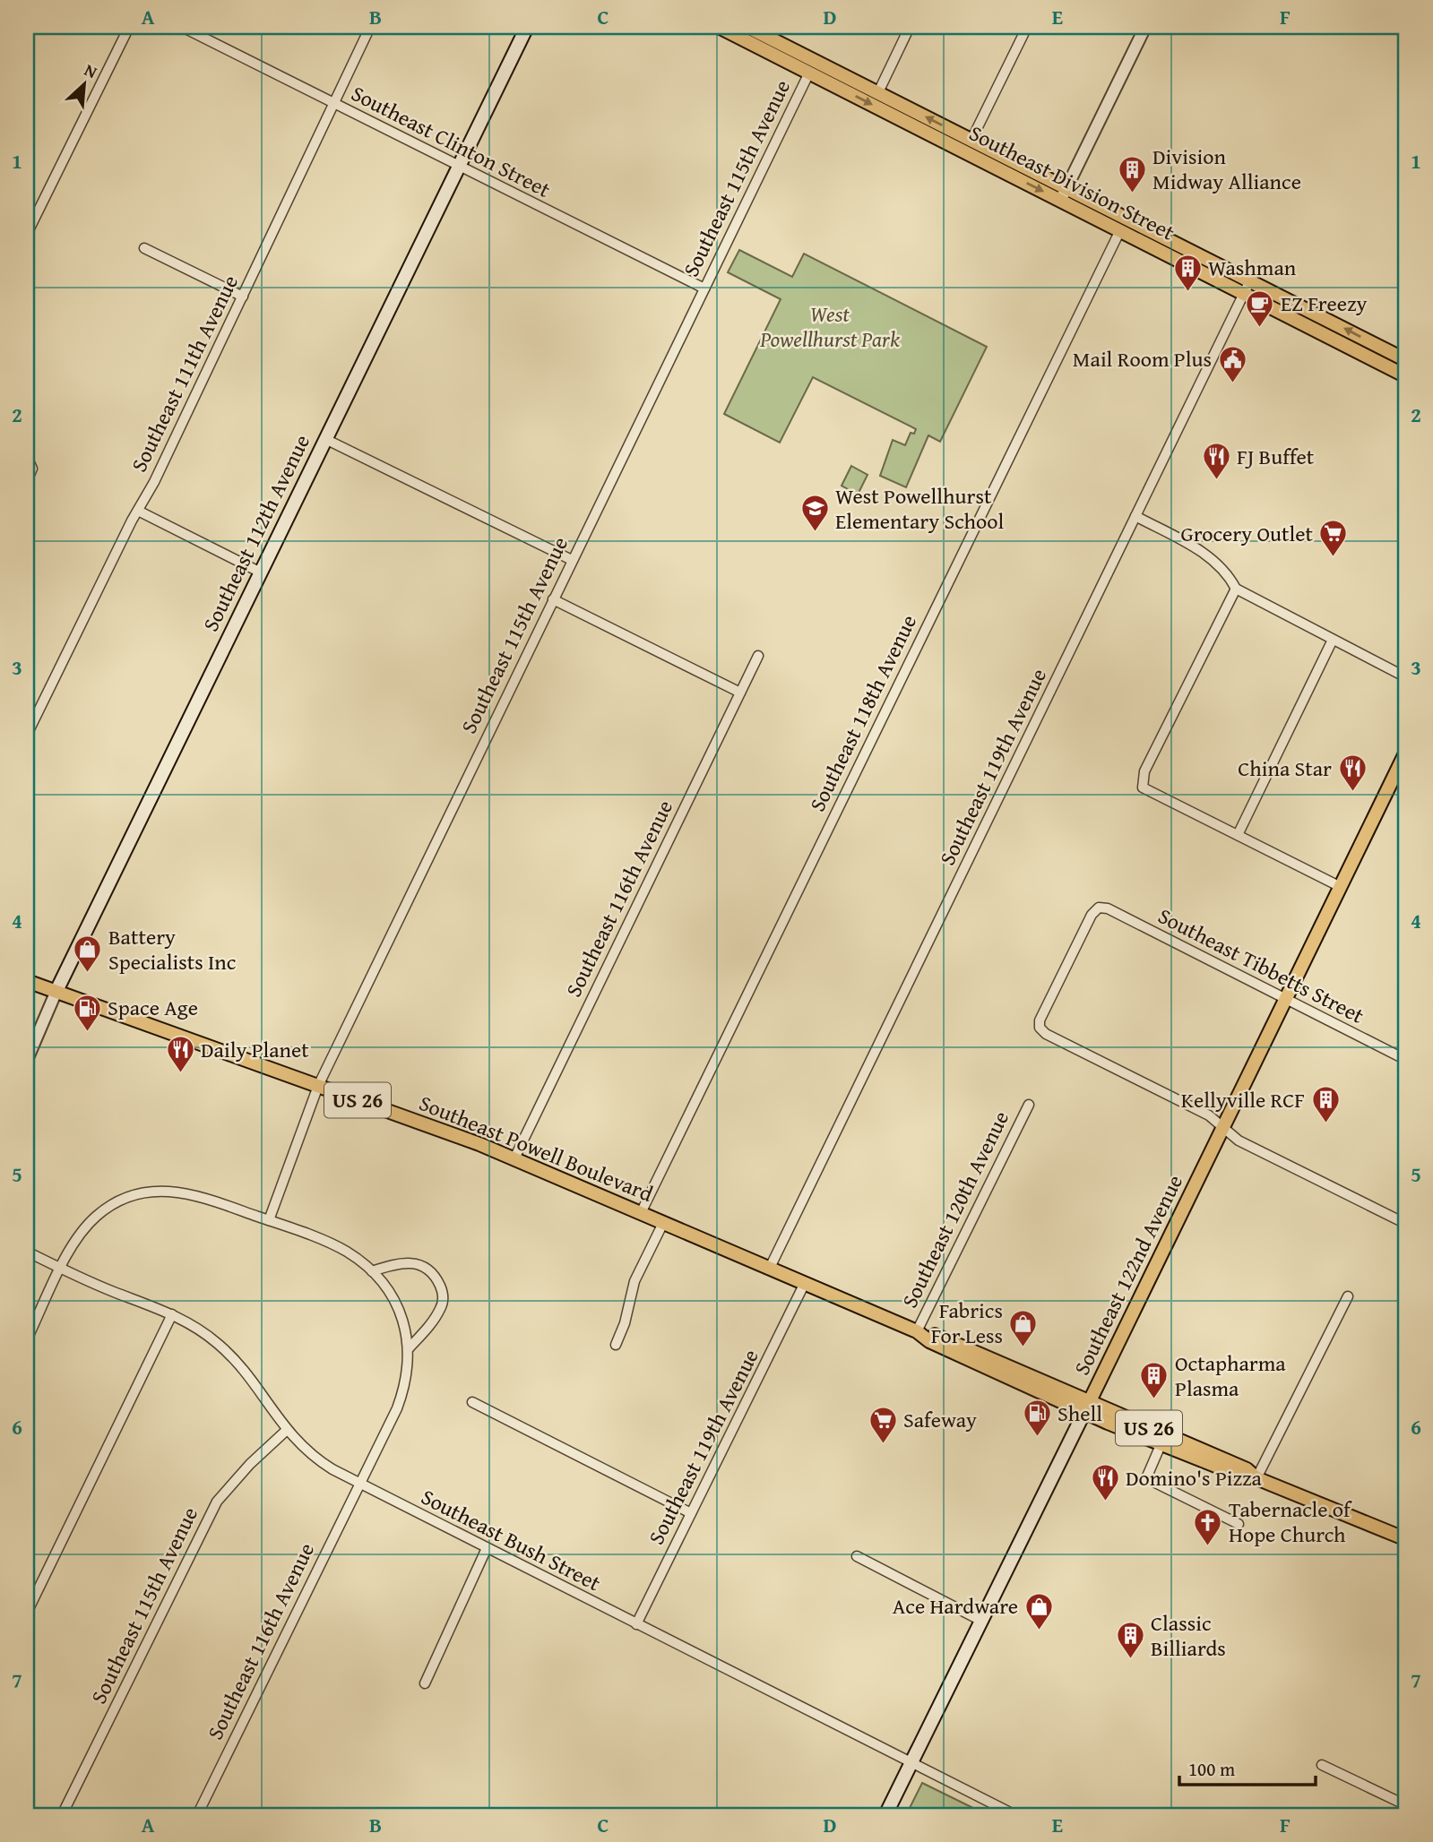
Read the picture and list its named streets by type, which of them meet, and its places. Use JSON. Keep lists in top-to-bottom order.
{
  "streets": {
    "main road": [
      "Southeast Division Street",
      "Southeast 112th Avenue",
      "US 26",
      "Southeast Powell Boulevard",
      "Southeast 122nd Avenue"
    ],
    "street": [
      "Southeast Clinton Street",
      "Southeast 115th Avenue",
      "Southeast 111th Avenue",
      "Southeast 118th Avenue",
      "Southeast 119th Avenue",
      "Southeast 116th Avenue",
      "Southeast Tibbetts Street",
      "Southeast 120th Avenue",
      "Southeast Bush Street"
    ]
  },
  "crossings": [
    ["Southeast Clinton Street", "Southeast 115th Avenue"],
    ["Southeast Clinton Street", "Southeast 111th Avenue"],
    ["Southeast Clinton Street", "Southeast 112th Avenue"],
    ["Southeast 115th Avenue", "Southeast Division Street"],
    ["Southeast 115th Avenue", "Southeast Powell Boulevard"],
    ["Southeast 115th Avenue", "Southeast Bush Street"],
    ["Southeast Division Street", "Southeast 118th Avenue"],
    ["Southeast Division Street", "Southeast 119th Avenue"],
    ["Southeast 112th Avenue", "Southeast Powell Boulevard"],
    ["Southeast 118th Avenue", "Southeast Powell Boulevard"],
    ["Southeast 119th Avenue", "Southeast Powell Boulevard"],
    ["Southeast 119th Avenue", "Southeast Bush Street"],
    ["Southeast 116th Avenue", "Southeast Powell Boulevard"],
    ["Southeast 116th Avenue", "Southeast Bush Street"],
    ["Southeast Tibbetts Street", "Southeast 122nd Avenue"],
    ["Southeast Powell Boulevard", "Southeast 120th Avenue"],
    ["Southeast Powell Boulevard", "Southeast 122nd Avenue"],
    ["Southeast 122nd Avenue", "Southeast Bush Street"]
  ],
  "parks": ["West Powellhurst Park"],
  "places": {
    "building": [
      "Division Midway Alliance",
      "Washman",
      "Kellyville RCF",
      "Octapharma Plasma",
      "Classic Billiards"
    ],
    "cafe": ["EZ Freezy"],
    "public building": ["Mail Room Plus"],
    "restaurant": [
      "FJ Buffet",
      "China Star",
      "Daily Planet",
      "Domino's Pizza"
    ],
    "school or university": ["West Powellhurst Elementary School"],
    "supermarket": ["Grocery Outlet", "Safeway"],
    "shop": ["Battery Specialists Inc", "Fabrics For Less", "Ace Hardware"],
    "fuel station": ["Space Age", "Shell"],
    "church": ["Tabernacle of Hope Church"]
  },
  "scale_bar": "100 m",
  "north": "top right",
  "grid": {
    "columns": [
      "A",
      "B",
      "C",
      "D",
      "E",
      "F"
    ],
    "rows": [
      "1",
      "2",
      "3",
      "4",
      "5",
      "6",
      "7"
    ]
  }
}
